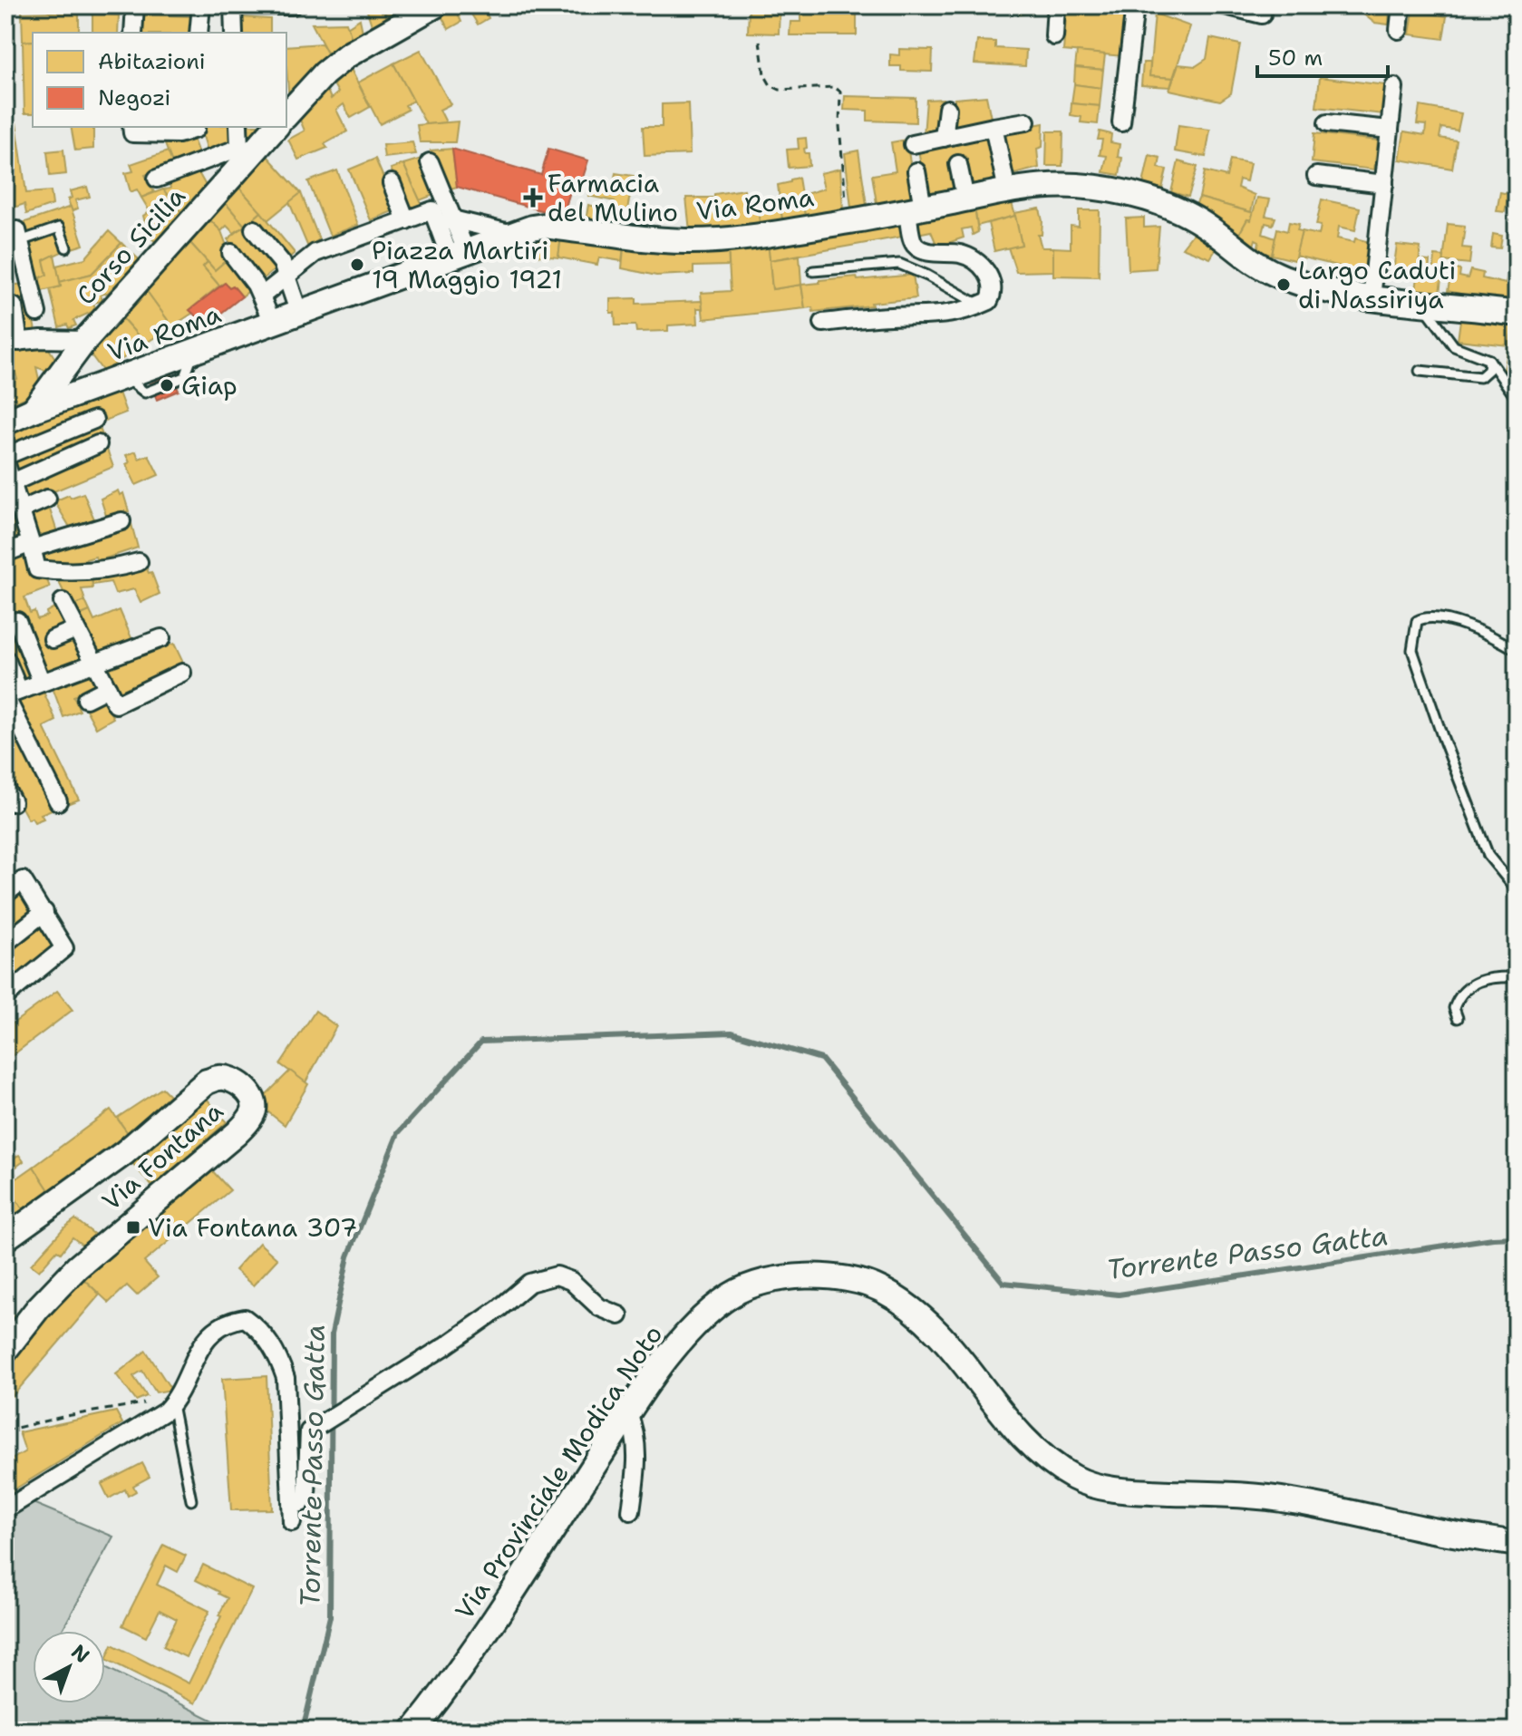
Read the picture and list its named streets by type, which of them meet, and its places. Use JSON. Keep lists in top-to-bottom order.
{
  "streets": {
    "street": [
      "Via Roma",
      "Corso Sicilia",
      "Via Fontana",
      "Via Provinciale Modica Noto"
    ]
  },
  "crossings": [
    ["Via Roma", "Corso Sicilia"]
  ],
  "water": ["Torrente Passo Gatta"],
  "places": {
    "health": ["Farmacia del Mulino"],
    "other": ["Piazza Martiri 19 Maggio 1921", "Largo Caduti di Nassiriya", "Giap"],
    "transit": ["Via Fontana 307"]
  },
  "legend": ["Abitazioni", "Negozi"],
  "scale_bar": "50 m",
  "north": "top right"
}
